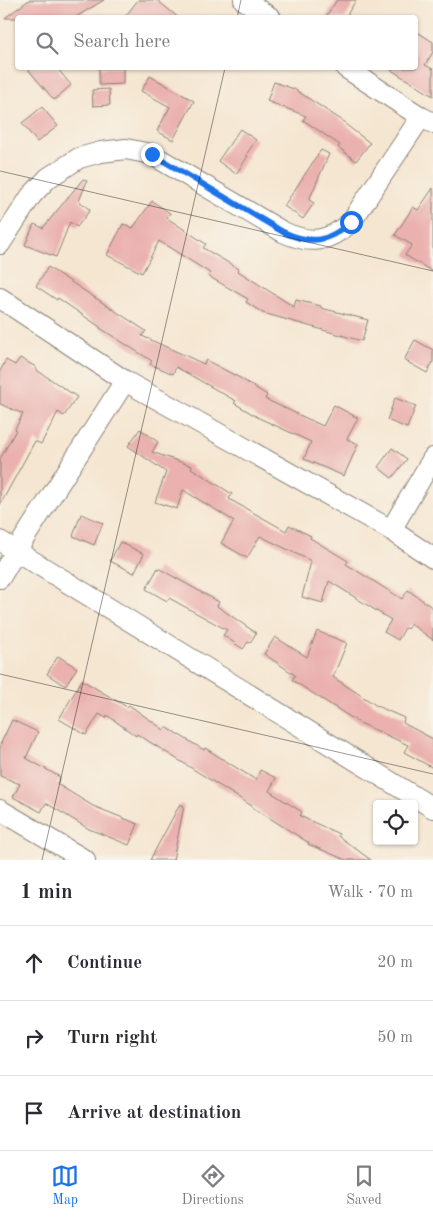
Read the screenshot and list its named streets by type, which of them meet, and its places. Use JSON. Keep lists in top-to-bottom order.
{
  "page": {
    "search": "Search here",
    "heading": ["1 min", "Walk · 70 m"],
    "list": [
      ["Continue", "20 m"],
      ["Turn right", "50 m"],
      "Arrive at destination"
    ],
    "nav": ["Map", "Directions", "Saved"]
  }
}
